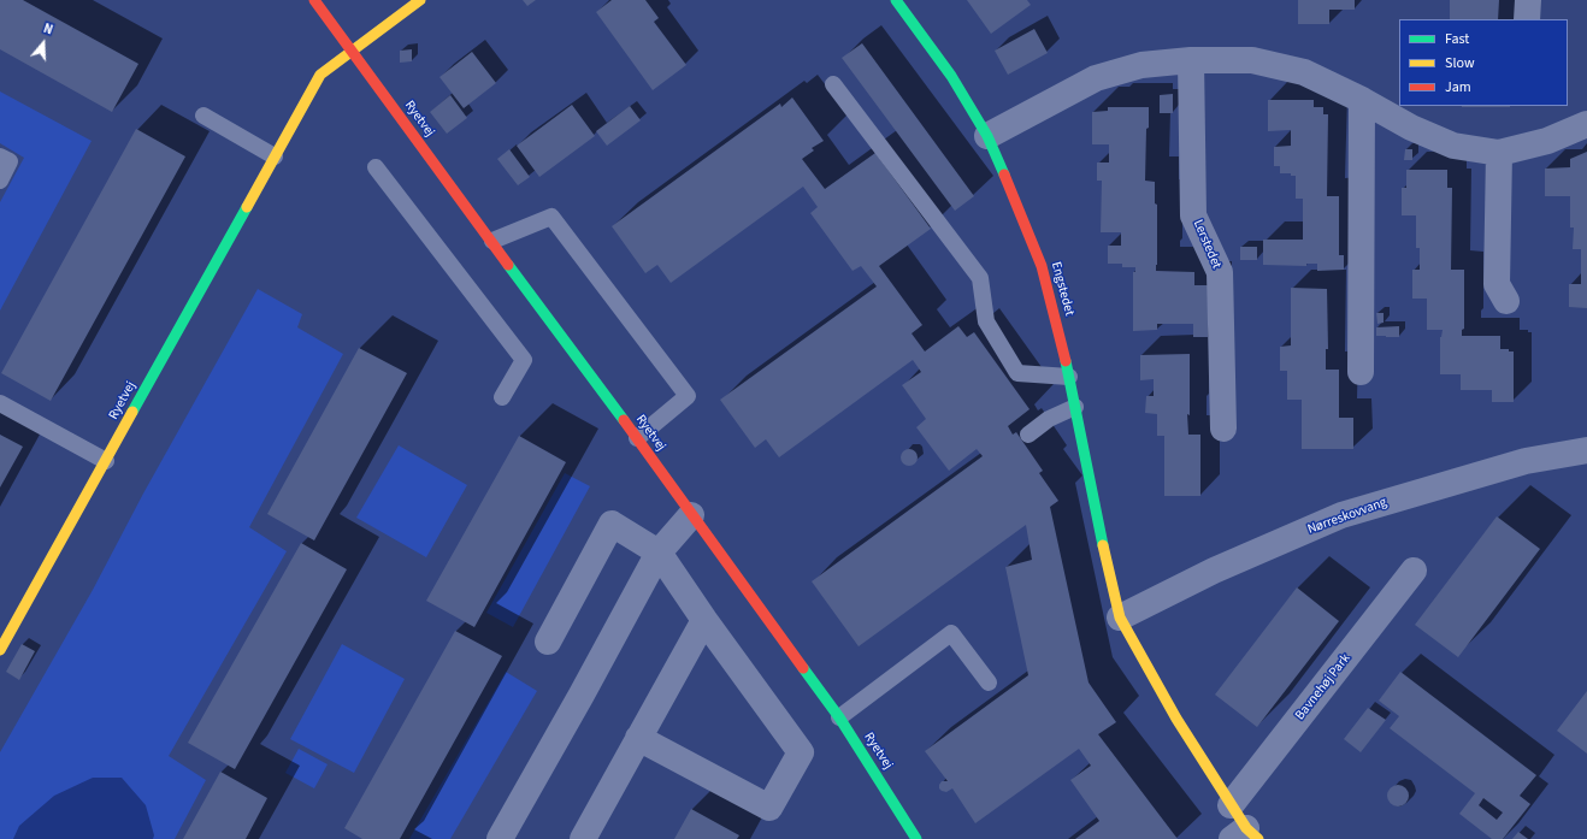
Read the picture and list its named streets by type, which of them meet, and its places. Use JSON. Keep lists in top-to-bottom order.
{
  "streets": {
    "street": [
      "Ryetvej",
      "Lerstedet",
      "Engstedet",
      "Nørreskovvang",
      "Bavnehøj Park"
    ]
  },
  "crossings": [
    ["Engstedet", "Nørreskovvang"]
  ],
  "legend": ["Fast", "Slow", "Jam"],
  "north": "top"
}
